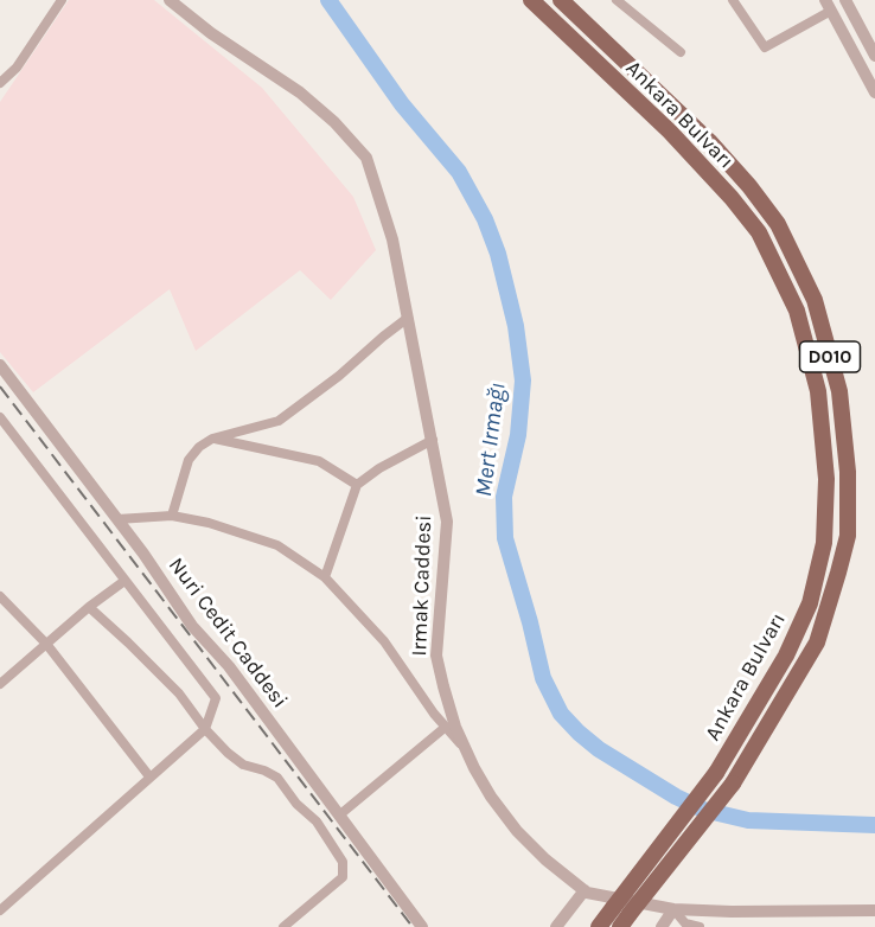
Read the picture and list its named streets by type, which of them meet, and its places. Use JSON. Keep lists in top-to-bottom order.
{
  "streets": {
    "highway": ["Ankara Bulvarı", "D010"],
    "street": ["Irmak Caddesi", "Nuri Cedit Caddesi"]
  },
  "water": ["Mert Irmağı"]
}
